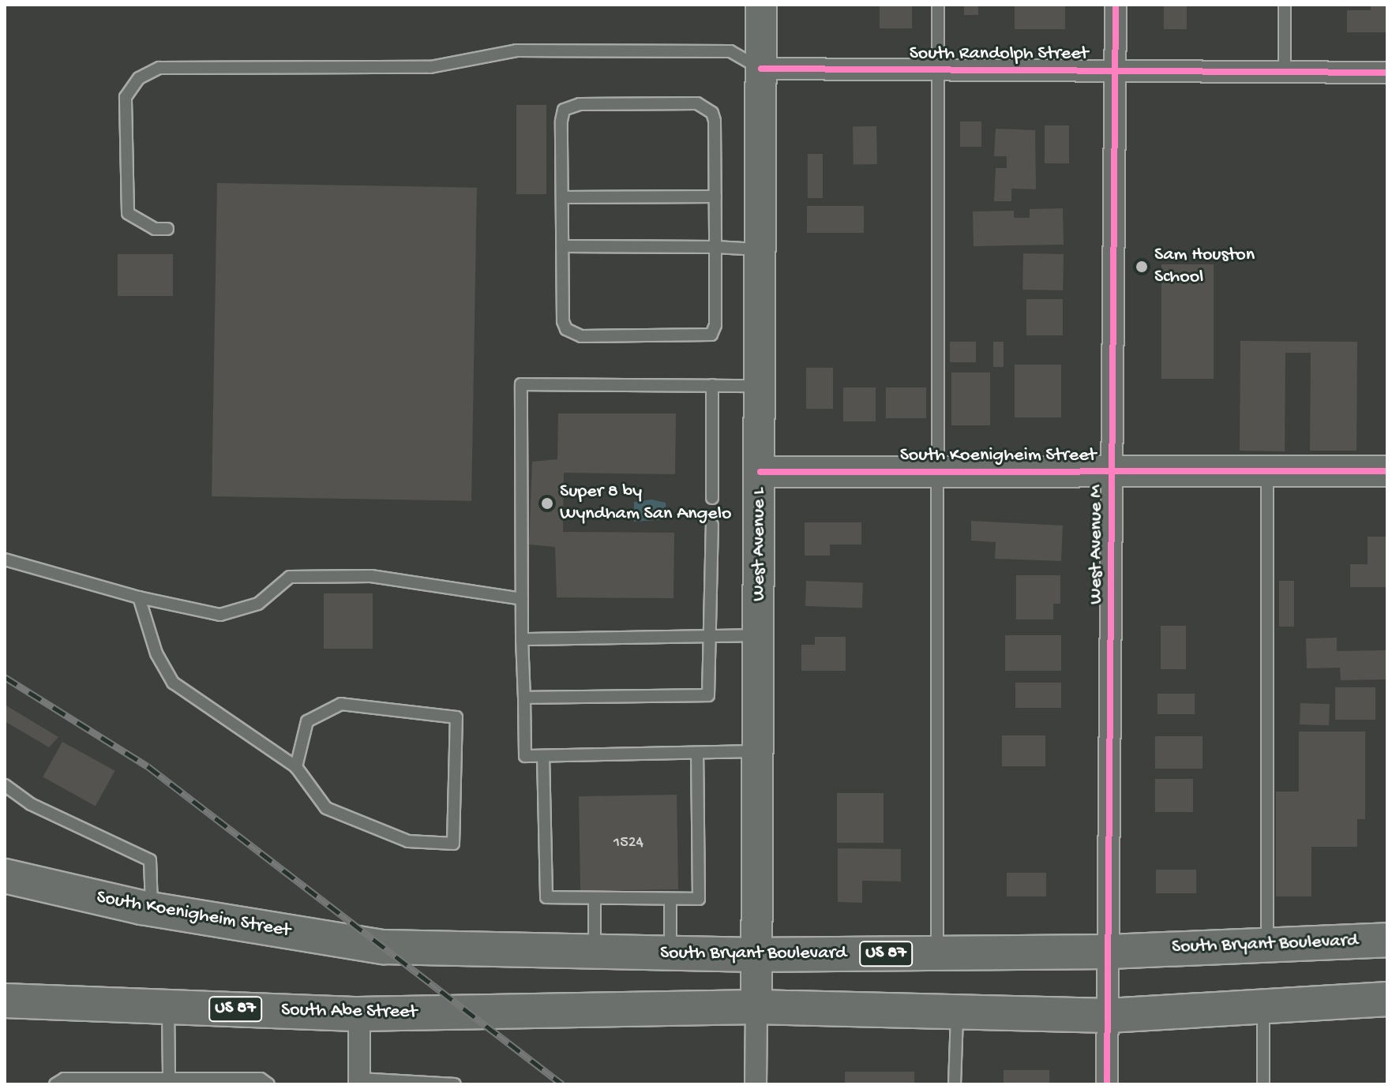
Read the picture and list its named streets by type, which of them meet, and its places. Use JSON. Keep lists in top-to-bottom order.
{
  "streets": {
    "main road": [
      "South Koenigheim Street",
      "West Avenue L",
      "South Bryant Boulevard",
      "US 87",
      "South Abe Street"
    ],
    "street": ["South Randolph Street", "West Avenue M"]
  },
  "crossings": [
    ["South Randolph Street", "West Avenue L"],
    ["South Randolph Street", "West Avenue M"],
    ["South Koenigheim Street", "West Avenue L"],
    ["South Koenigheim Street", "West Avenue M"],
    ["South Koenigheim Street", "South Bryant Boulevard"],
    ["West Avenue L", "South Bryant Boulevard"],
    ["West Avenue L", "US 87"],
    ["West Avenue L", "South Abe Street"],
    ["West Avenue M", "South Bryant Boulevard"],
    ["West Avenue M", "US 87"],
    ["US 87", "South Abe Street"]
  ],
  "places": ["Sam Houston School", "Super 8 by Wyndham San Angelo"],
  "house_numbers": ["1524"]
}
